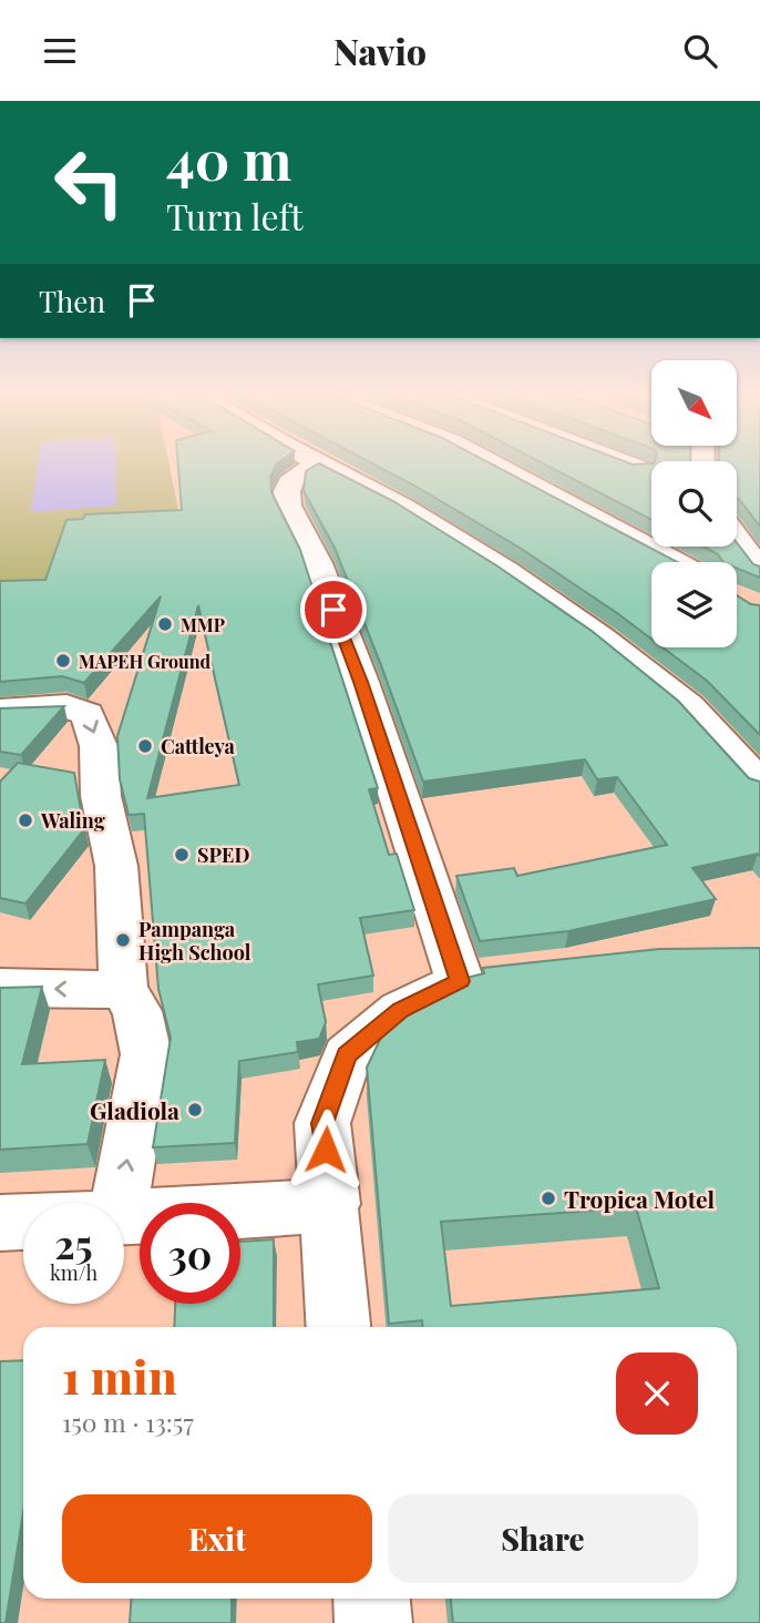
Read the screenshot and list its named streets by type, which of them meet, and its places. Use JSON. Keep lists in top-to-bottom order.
{
  "places": [
    "MMP",
    "MAPEH Ground",
    "Cattleya",
    "Waling",
    "SPED",
    "Pampanga High School",
    "Gladiola",
    "Tropica Motel"
  ],
  "north": "bottom right",
  "page": {
    "header": "Navio",
    "turn": ["40 m", "Turn left"],
    "then": "Then",
    "speed": "25 km/h",
    "limit": "30",
    "heading": ["1 min", "150 m · 13:57"],
    "buttons": ["Exit", "Share"]
  }
}
